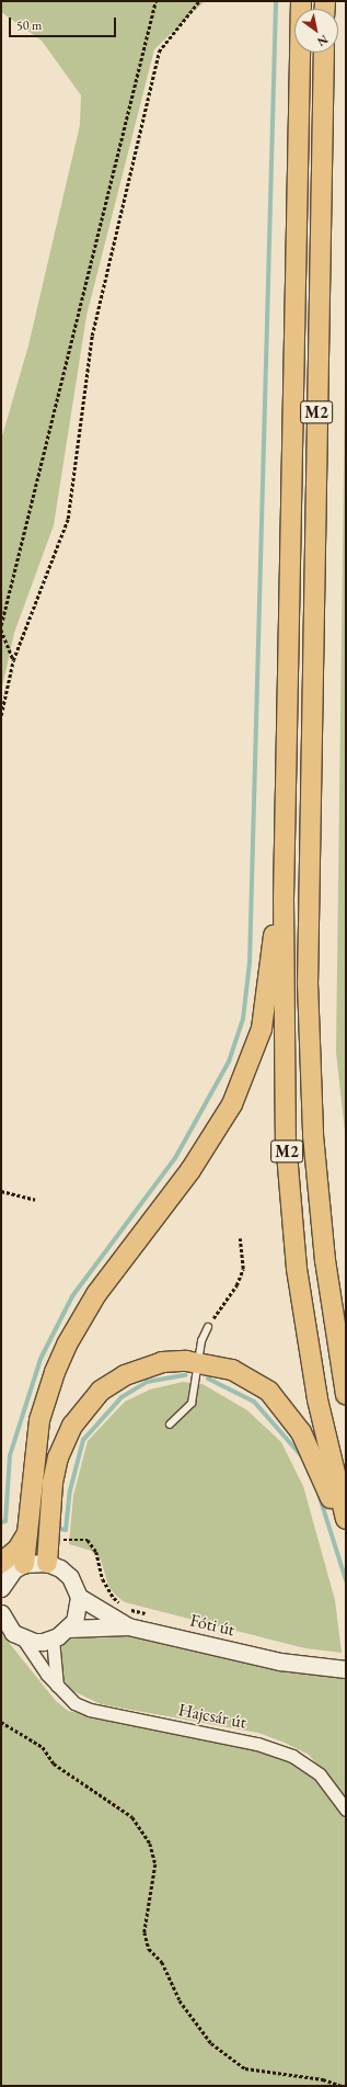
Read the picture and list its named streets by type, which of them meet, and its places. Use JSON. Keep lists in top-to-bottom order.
{
  "streets": {
    "highway": ["M2"],
    "main road": ["Fóti út"],
    "street": ["Hajcsár út"]
  },
  "scale_bar": "50 m",
  "north": "bottom right"
}
